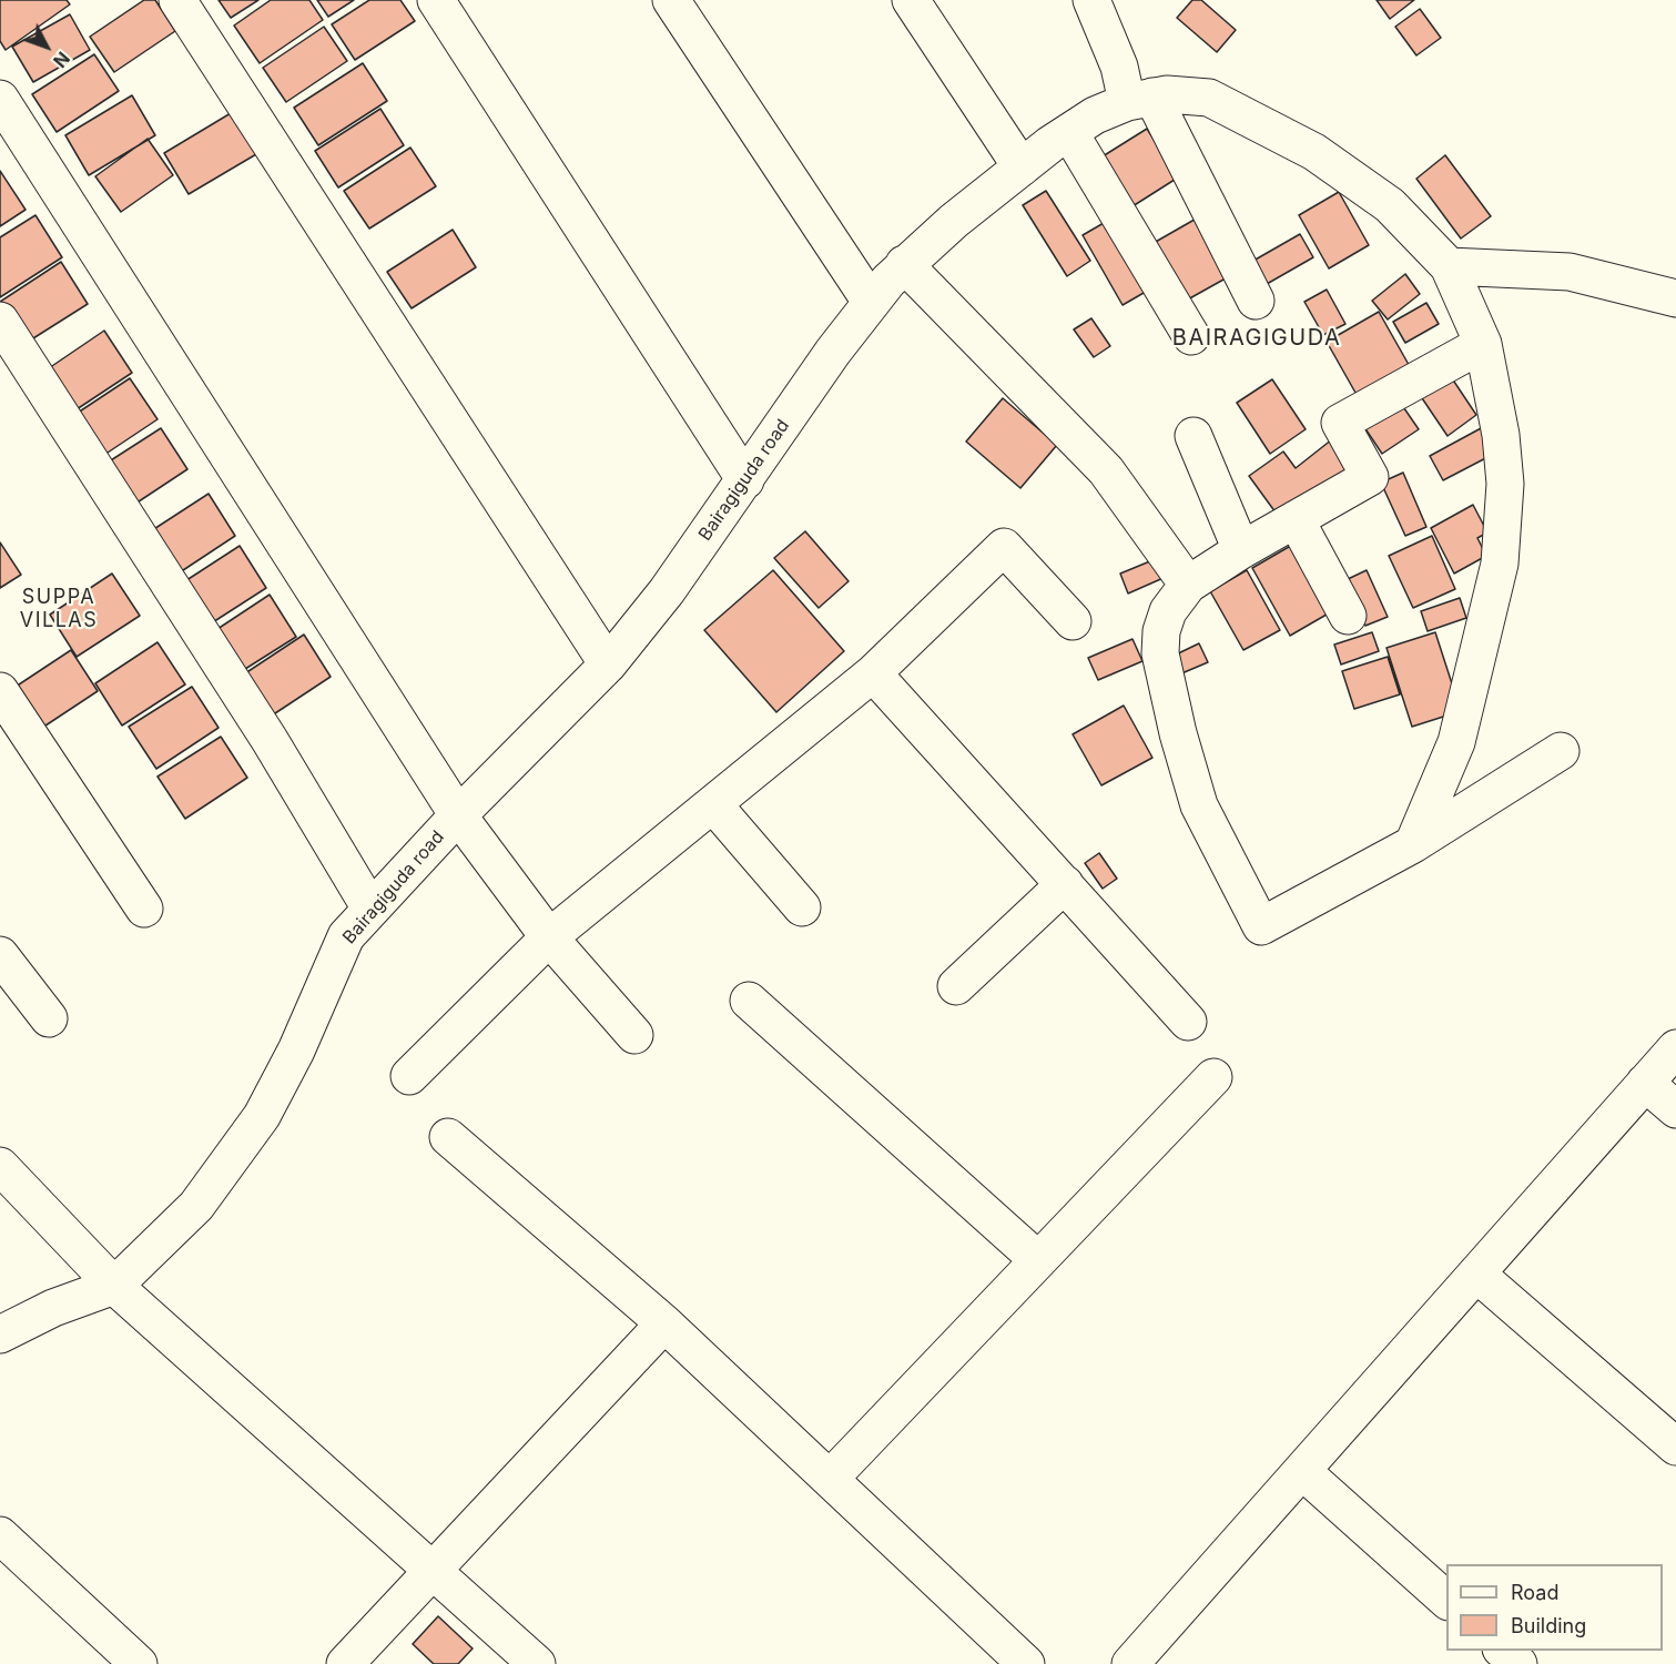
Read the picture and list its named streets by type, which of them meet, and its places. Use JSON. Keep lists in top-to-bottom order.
{
  "streets": {
    "street": ["Bairagiguda road"]
  },
  "districts": ["BAIRAGIGUDA", "SUPPA VILLAS"],
  "legend": ["Road", "Building"],
  "north": "bottom right"
}
